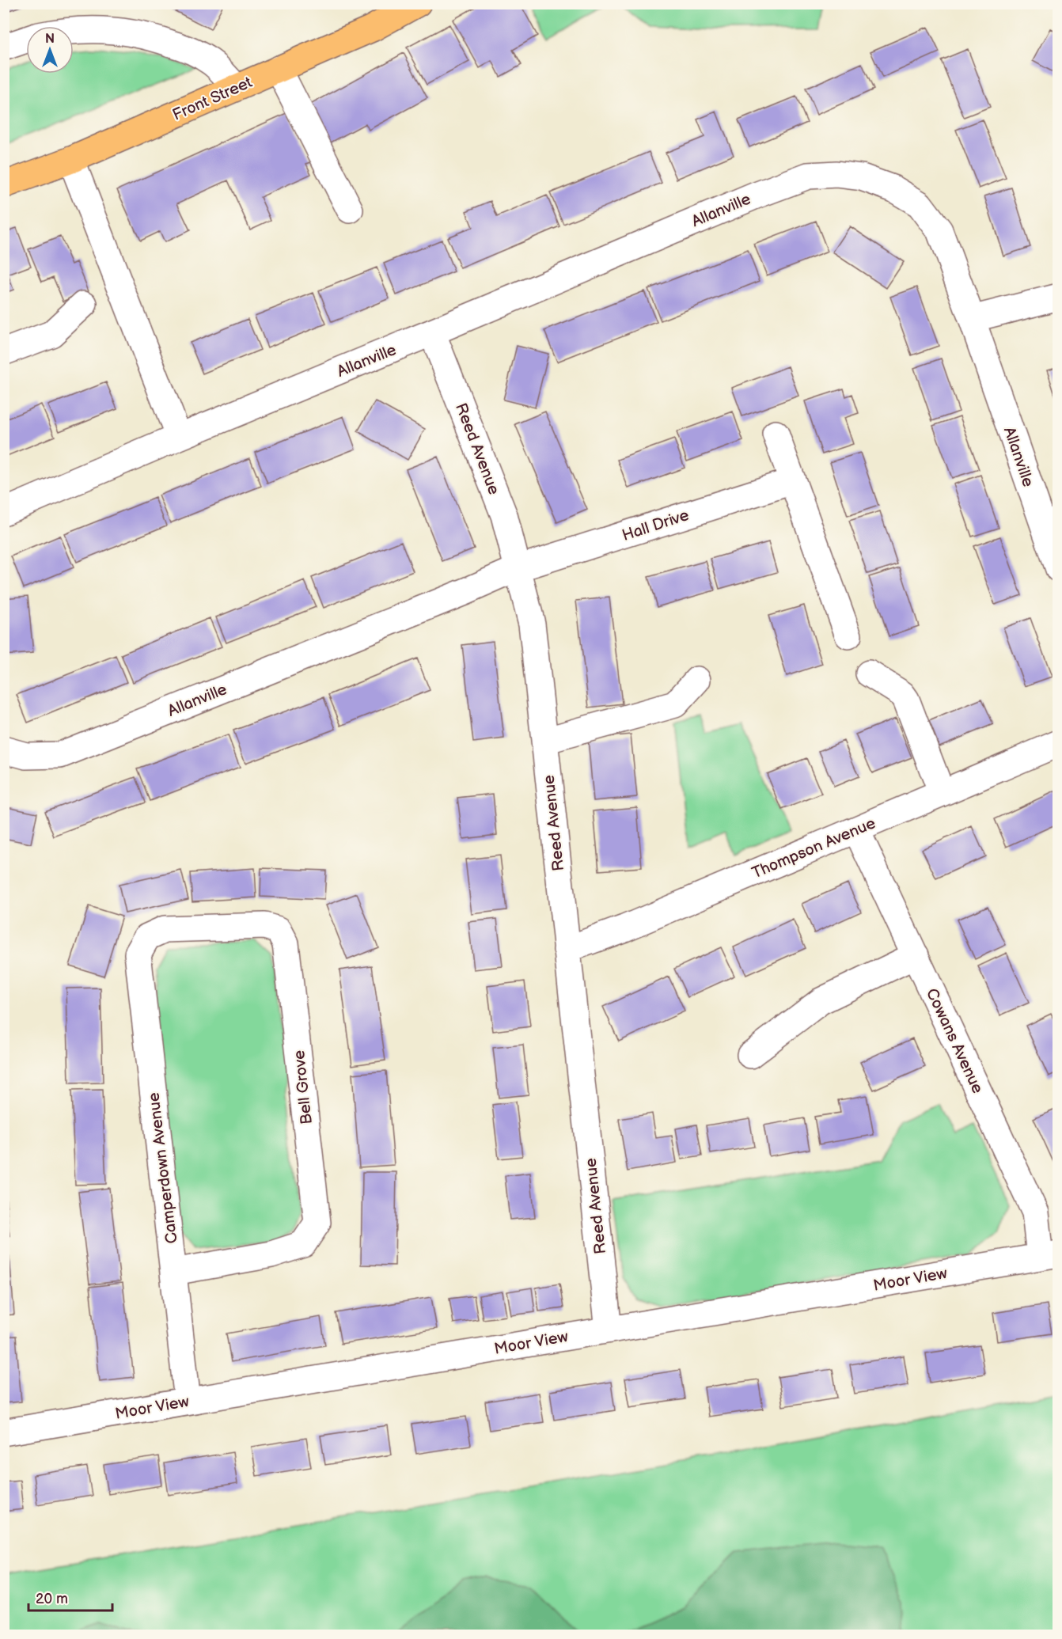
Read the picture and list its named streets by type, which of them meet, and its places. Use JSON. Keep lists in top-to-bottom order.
{
  "streets": {
    "main road": ["Front Street"],
    "street": [
      "Allanville",
      "Reed Avenue",
      "Hall Drive",
      "Thompson Avenue",
      "Cowans Avenue",
      "Bell Grove",
      "Camperdown Avenue",
      "Moor View"
    ]
  },
  "crossings": [
    ["Allanville", "Reed Avenue"],
    ["Allanville", "Hall Drive"],
    ["Reed Avenue", "Hall Drive"],
    ["Reed Avenue", "Thompson Avenue"],
    ["Reed Avenue", "Moor View"],
    ["Thompson Avenue", "Cowans Avenue"],
    ["Cowans Avenue", "Moor View"],
    ["Bell Grove", "Camperdown Avenue"],
    ["Camperdown Avenue", "Moor View"]
  ],
  "scale_bar": "20 m",
  "north": "top"
}
